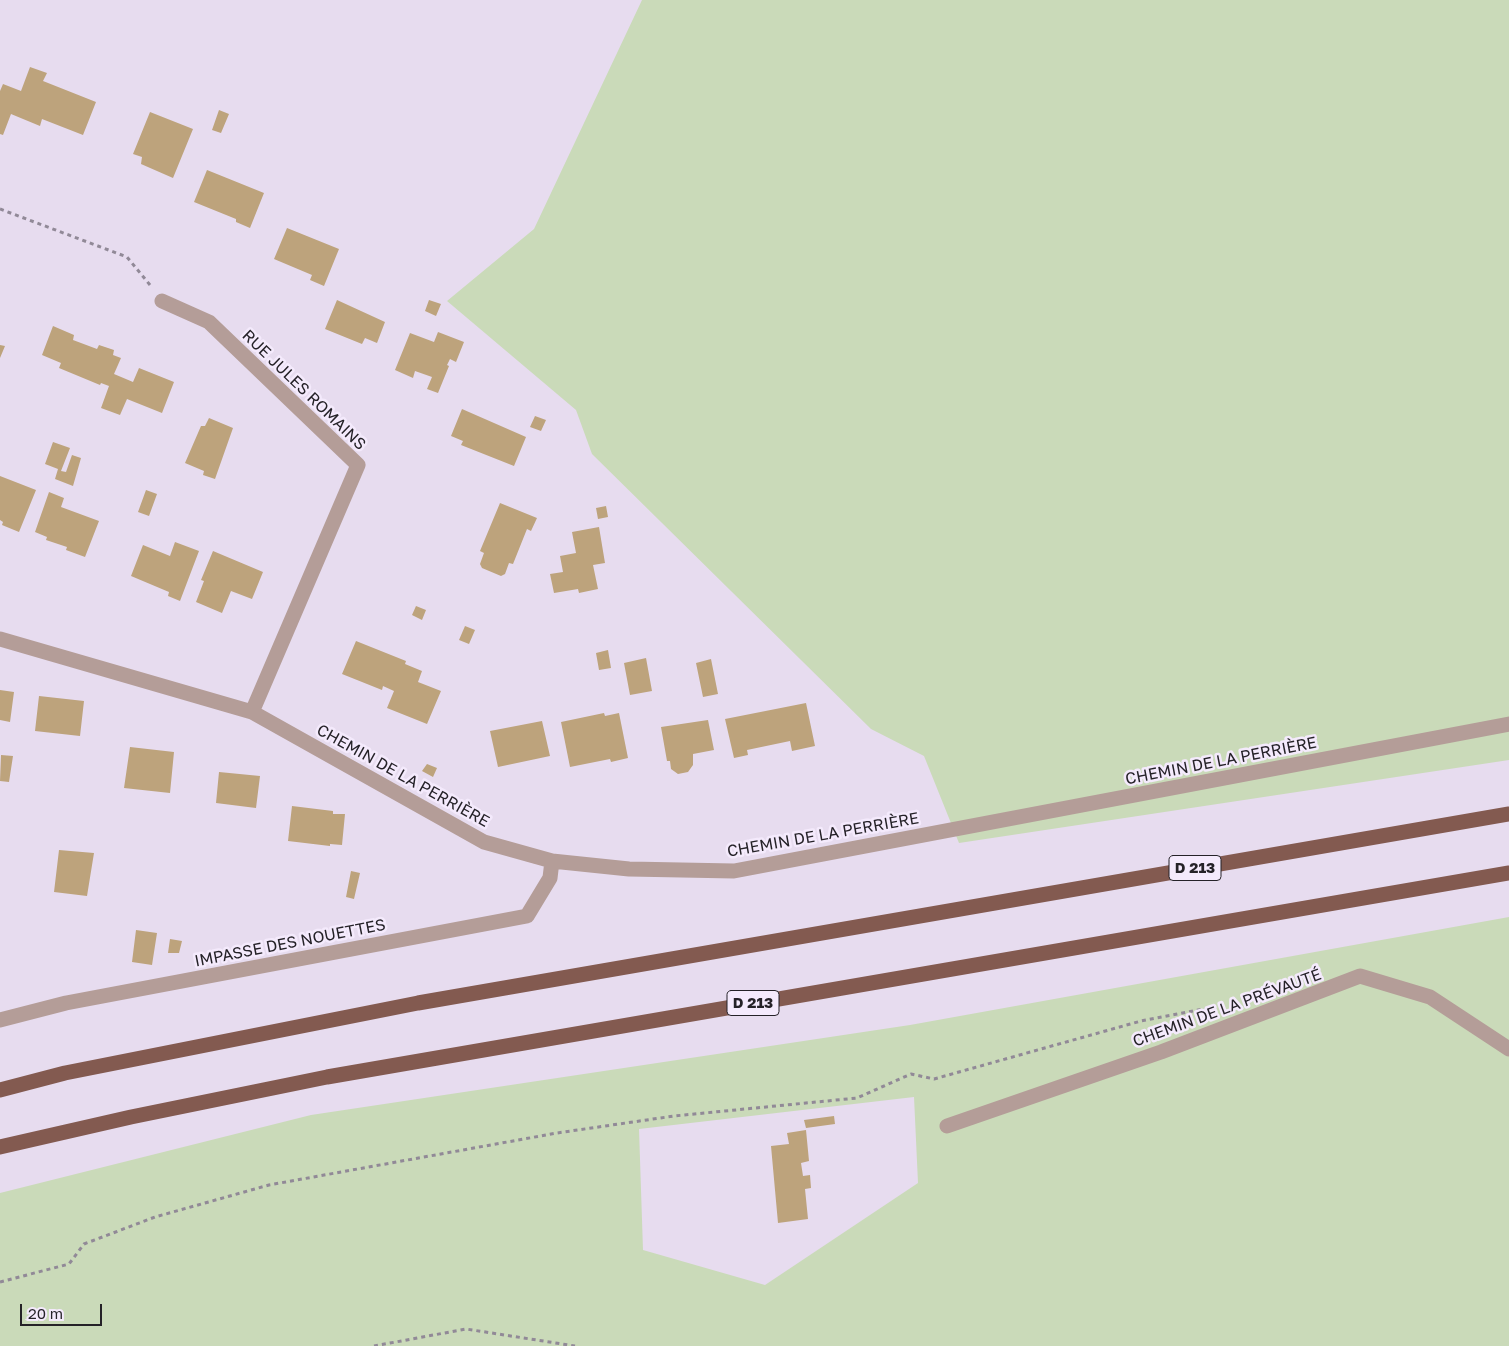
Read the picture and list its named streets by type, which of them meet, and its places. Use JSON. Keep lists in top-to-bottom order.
{
  "streets": {
    "highway": ["D 213"],
    "street": [
      "RUE JULES ROMAINS",
      "CHEMIN DE LA PERRIÈRE",
      "IMPASSE DES NOUETTES",
      "CHEMIN DE LA PRÉVAUTÉ"
    ]
  },
  "crossings": [
    ["RUE JULES ROMAINS", "CHEMIN DE LA PERRIÈRE"],
    ["CHEMIN DE LA PERRIÈRE", "IMPASSE DES NOUETTES"]
  ],
  "scale_bar": "20 m"
}
